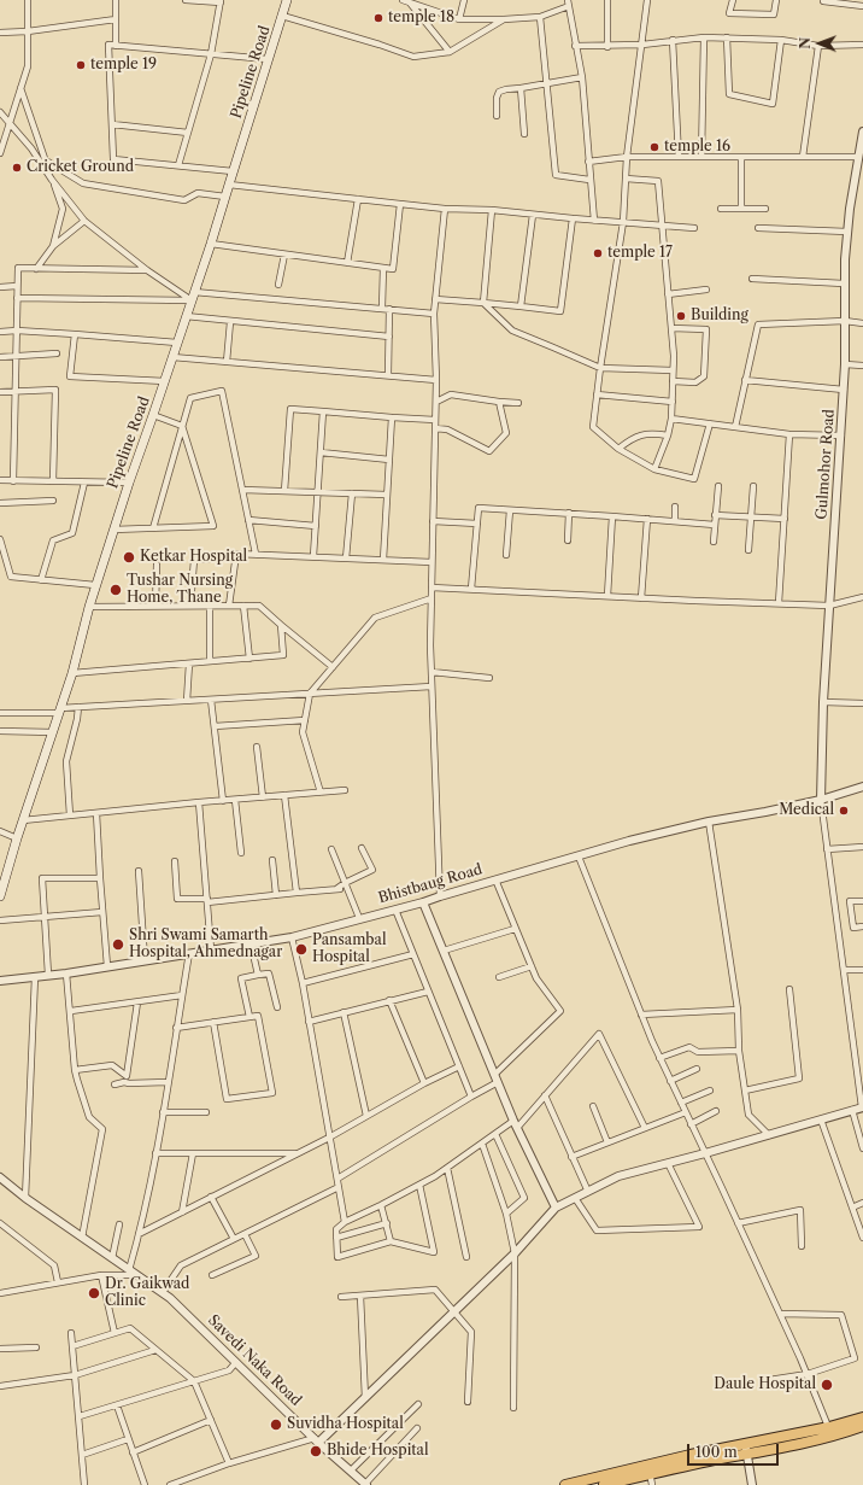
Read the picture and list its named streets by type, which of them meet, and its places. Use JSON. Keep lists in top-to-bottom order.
{
  "streets": {
    "main road": ["Pipeline Road"],
    "street": ["Gulmohor Road", "Bhistbaug Road", "Savedi Naka Road"]
  },
  "crossings": [
    ["Gulmohor Road", "Bhistbaug Road"]
  ],
  "places": [
    "temple 18",
    "temple 19",
    "temple 16",
    "Cricket Ground",
    "temple 17",
    "Building",
    "Ketkar Hospital",
    "Tushar Nursing Home, Thane",
    "Medical",
    "Shri Swami Samarth Hospital, Ahmednagar",
    "Pansambal Hospital",
    "Dr. Gaikwad Clinic",
    "Daule Hospital",
    "Suvidha Hospital",
    "Bhide Hospital"
  ],
  "scale_bar": "100 m",
  "north": "left"
}
